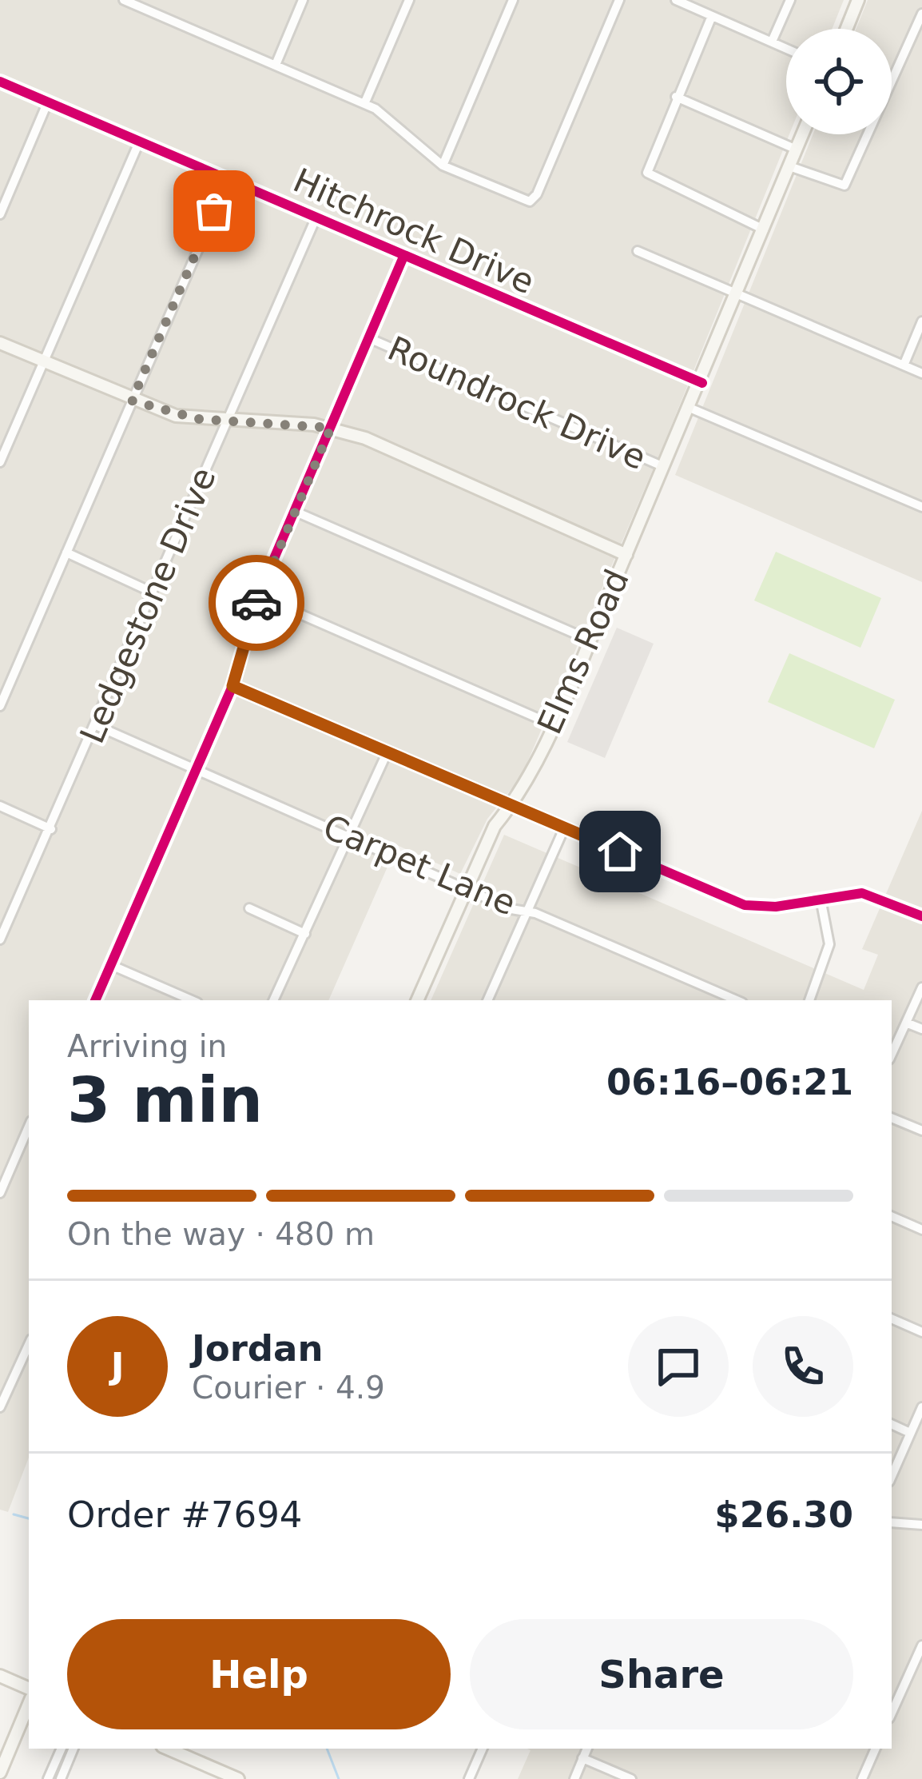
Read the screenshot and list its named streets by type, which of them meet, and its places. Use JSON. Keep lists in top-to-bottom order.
{
  "streets": {
    "main road": ["Elms Road"],
    "street": [
      "Hitchrock Drive",
      "Roundrock Drive",
      "Ledgestone Drive",
      "Carpet Lane"
    ]
  },
  "crossings": [
    ["Hitchrock Drive", "Ledgestone Drive"],
    ["Hitchrock Drive", "Elms Road"],
    ["Roundrock Drive", "Elms Road"],
    ["Ledgestone Drive", "Carpet Lane"],
    ["Elms Road", "Carpet Lane"]
  ],
  "page": {
    "heading": ["3 min", "Arriving in", "06:16–06:21"],
    "panel": [
      "Jordan",
      "Courier · 4.9",
      "Order #7694",
      "$26.30"
    ],
    "bar": "On the way · 480 m",
    "round": "J",
    "buttons": ["Help", "Share"]
  }
}
